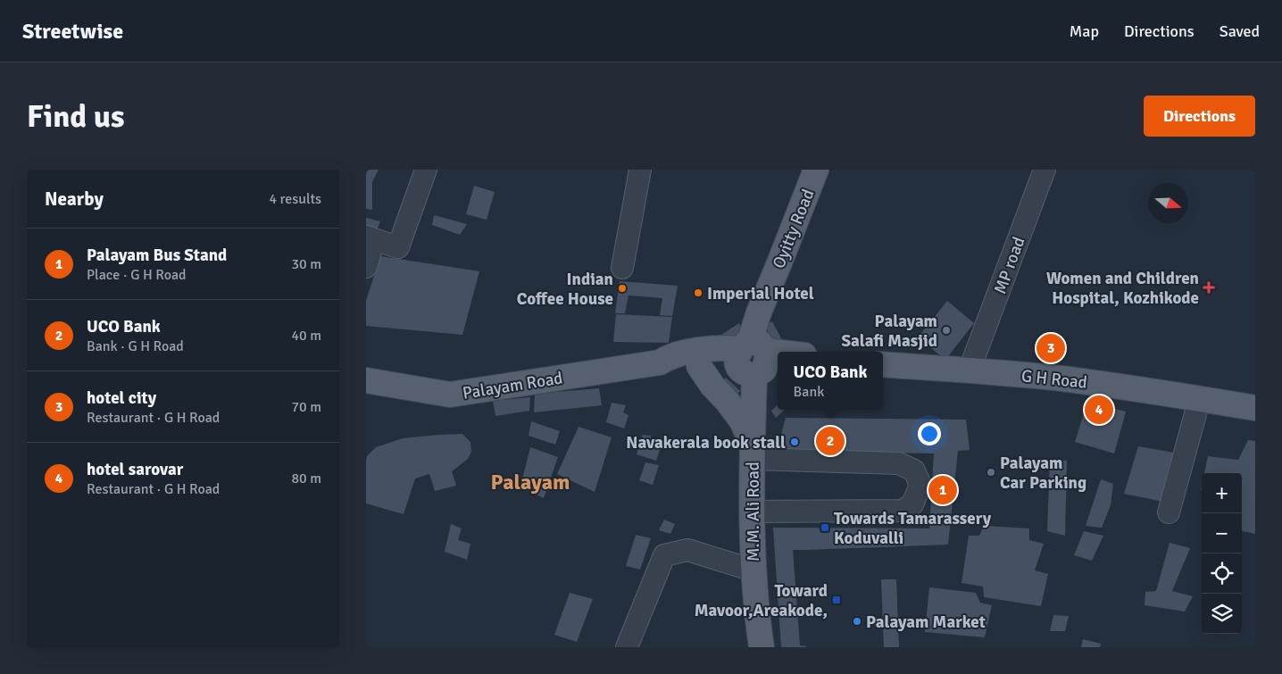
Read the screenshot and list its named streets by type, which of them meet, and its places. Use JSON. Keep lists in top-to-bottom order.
{
  "streets": {
    "main road": [
      "Oyitty Road",
      "G H Road",
      "Palayam Road",
      "M.M. Ali Road"
    ],
    "street": ["MP road"]
  },
  "crossings": [
    ["Oyitty Road", "M.M. Ali Road"]
  ],
  "districts": ["Palayam"],
  "places": {
    "health": ["Women and Children Hospital, Kozhikode"],
    "other": [
      "Indian Coffee House",
      "Imperial Hotel",
      "Palayam Salafi Masjid",
      "Navakerala book stall",
      "Palayam Car Parking",
      "Palayam Market"
    ],
    "transit": ["Towards Tamarassery Koduvalli", "Toward Mavoor,Areakode,"]
  },
  "north": "right",
  "page": {
    "header": "Streetwise",
    "nav": ["Map", "Directions", "Saved"],
    "buttons": "Directions",
    "title": "Find us",
    "heading": ["Nearby", "4 results"],
    "list": [
      {
        "mark": "1",
        "name": "Palayam Bus Stand",
        "note": "Place · G H Road",
        "value": "30 m"
      },
      {
        "mark": "2",
        "name": "UCO Bank",
        "note": "Bank · G H Road",
        "value": "40 m"
      },
      {
        "mark": "3",
        "name": "hotel city",
        "note": "Restaurant · G H Road",
        "value": "70 m"
      },
      {
        "mark": "4",
        "name": "hotel sarovar",
        "note": "Restaurant · G H Road",
        "value": "80 m"
      }
    ],
    "pins": [
      "3",
      "4",
      "2",
      "1"
    ],
    "popup": ["UCO Bank", "Bank"],
    "map_buttons": ["+", "−"]
  }
}
